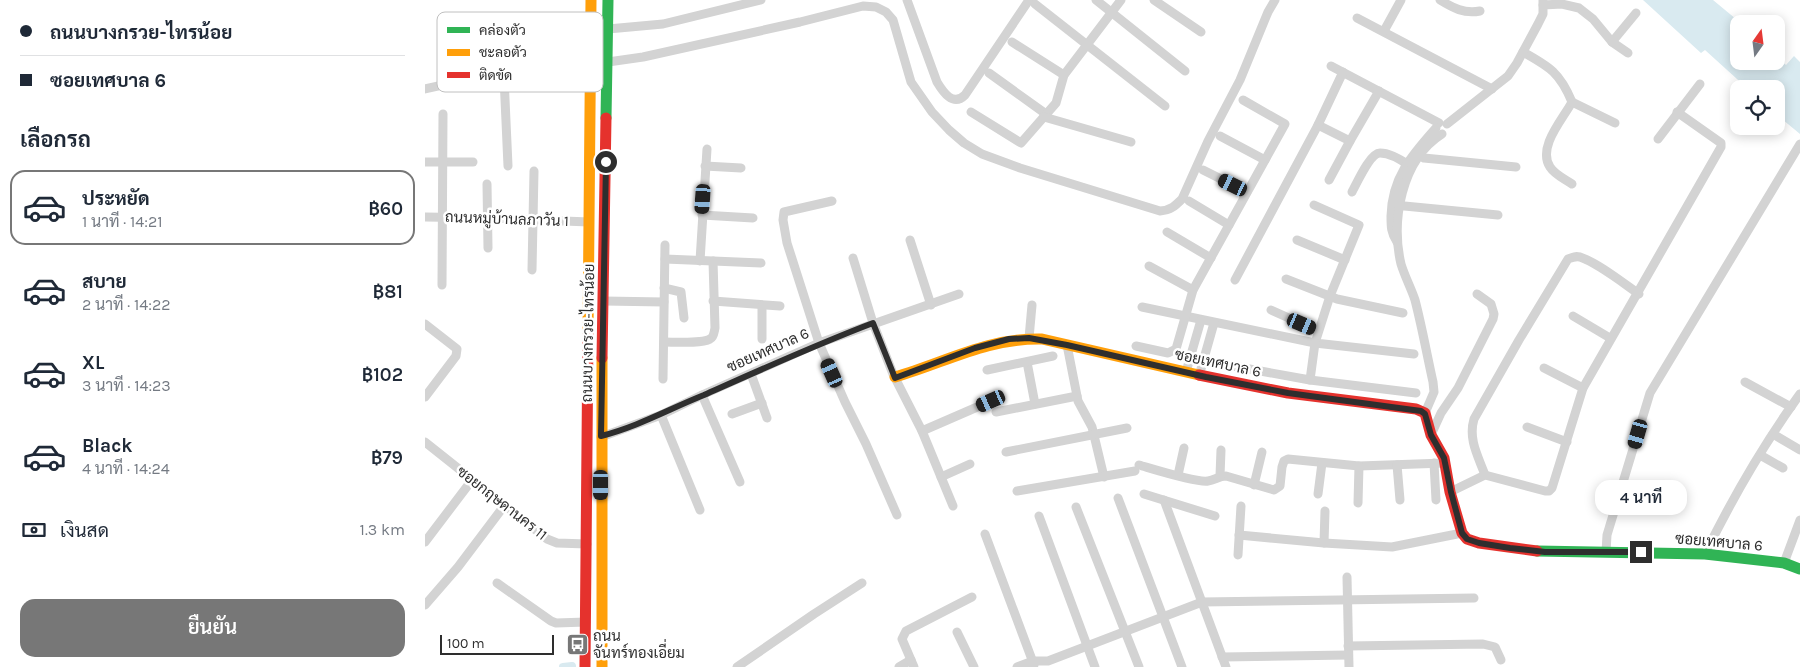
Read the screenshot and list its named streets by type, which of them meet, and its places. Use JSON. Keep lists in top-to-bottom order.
{
  "streets": {
    "main road": ["ถนนบางกรวย-ไทรน้อย", "ซอยเทศบาล 6"],
    "street": ["ถนนหมู่บ้านลภาวัน 1", "ซอยกฤษดานคร 11"]
  },
  "crossings": [
    ["ถนนหมู่บ้านลภาวัน 1", "ถนนบางกรวย-ไทรน้อย"],
    ["ถนนบางกรวย-ไทรน้อย", "ซอยเทศบาล 6"],
    ["ถนนบางกรวย-ไทรน้อย", "ซอยกฤษดานคร 11"]
  ],
  "places": {
    "bus stop": ["ถนน จันทร์ทองเอี่ยม"]
  },
  "legend": ["คล่องตัว", "ชะลอตัว", "ติดขัด"],
  "scale_bar": "100 m",
  "north": "top",
  "page": {
    "banner": ["ถนนบางกรวย-ไทรน้อย", "ซอยเทศบาล 6"],
    "heading": "เลือกรถ",
    "list": [
      {
        "name": "ประหยัด",
        "note": "1 นาที · 14:21",
        "value": "฿60"
      },
      {
        "name": "สบาย",
        "note": "2 นาที · 14:22",
        "value": "฿81"
      },
      {
        "name": "XL",
        "note": "3 นาที · 14:23",
        "value": "฿102"
      },
      {
        "name": "Black",
        "note": "4 นาที · 14:24",
        "value": "฿79"
      }
    ],
    "bubble": "4 นาที",
    "pay": ["เงินสด", "1.3 km"],
    "buttons": "ยืนยัน",
    "scale": "100 m"
  }
}
